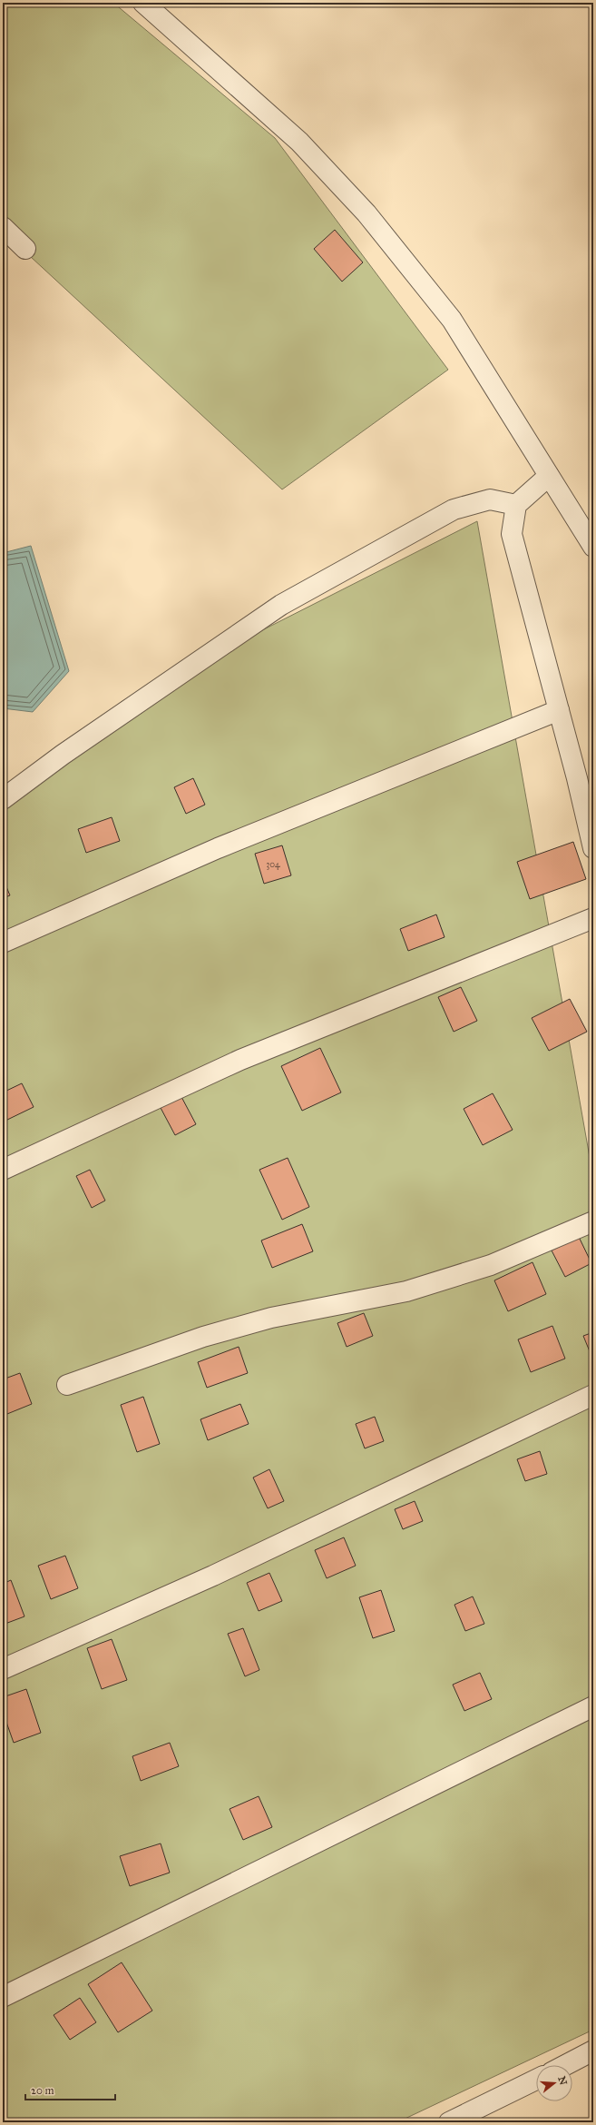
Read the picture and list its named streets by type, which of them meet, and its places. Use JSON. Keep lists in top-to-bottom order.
{
  "house_numbers": ["304"],
  "scale_bar": "20 m",
  "north": "right"
}
